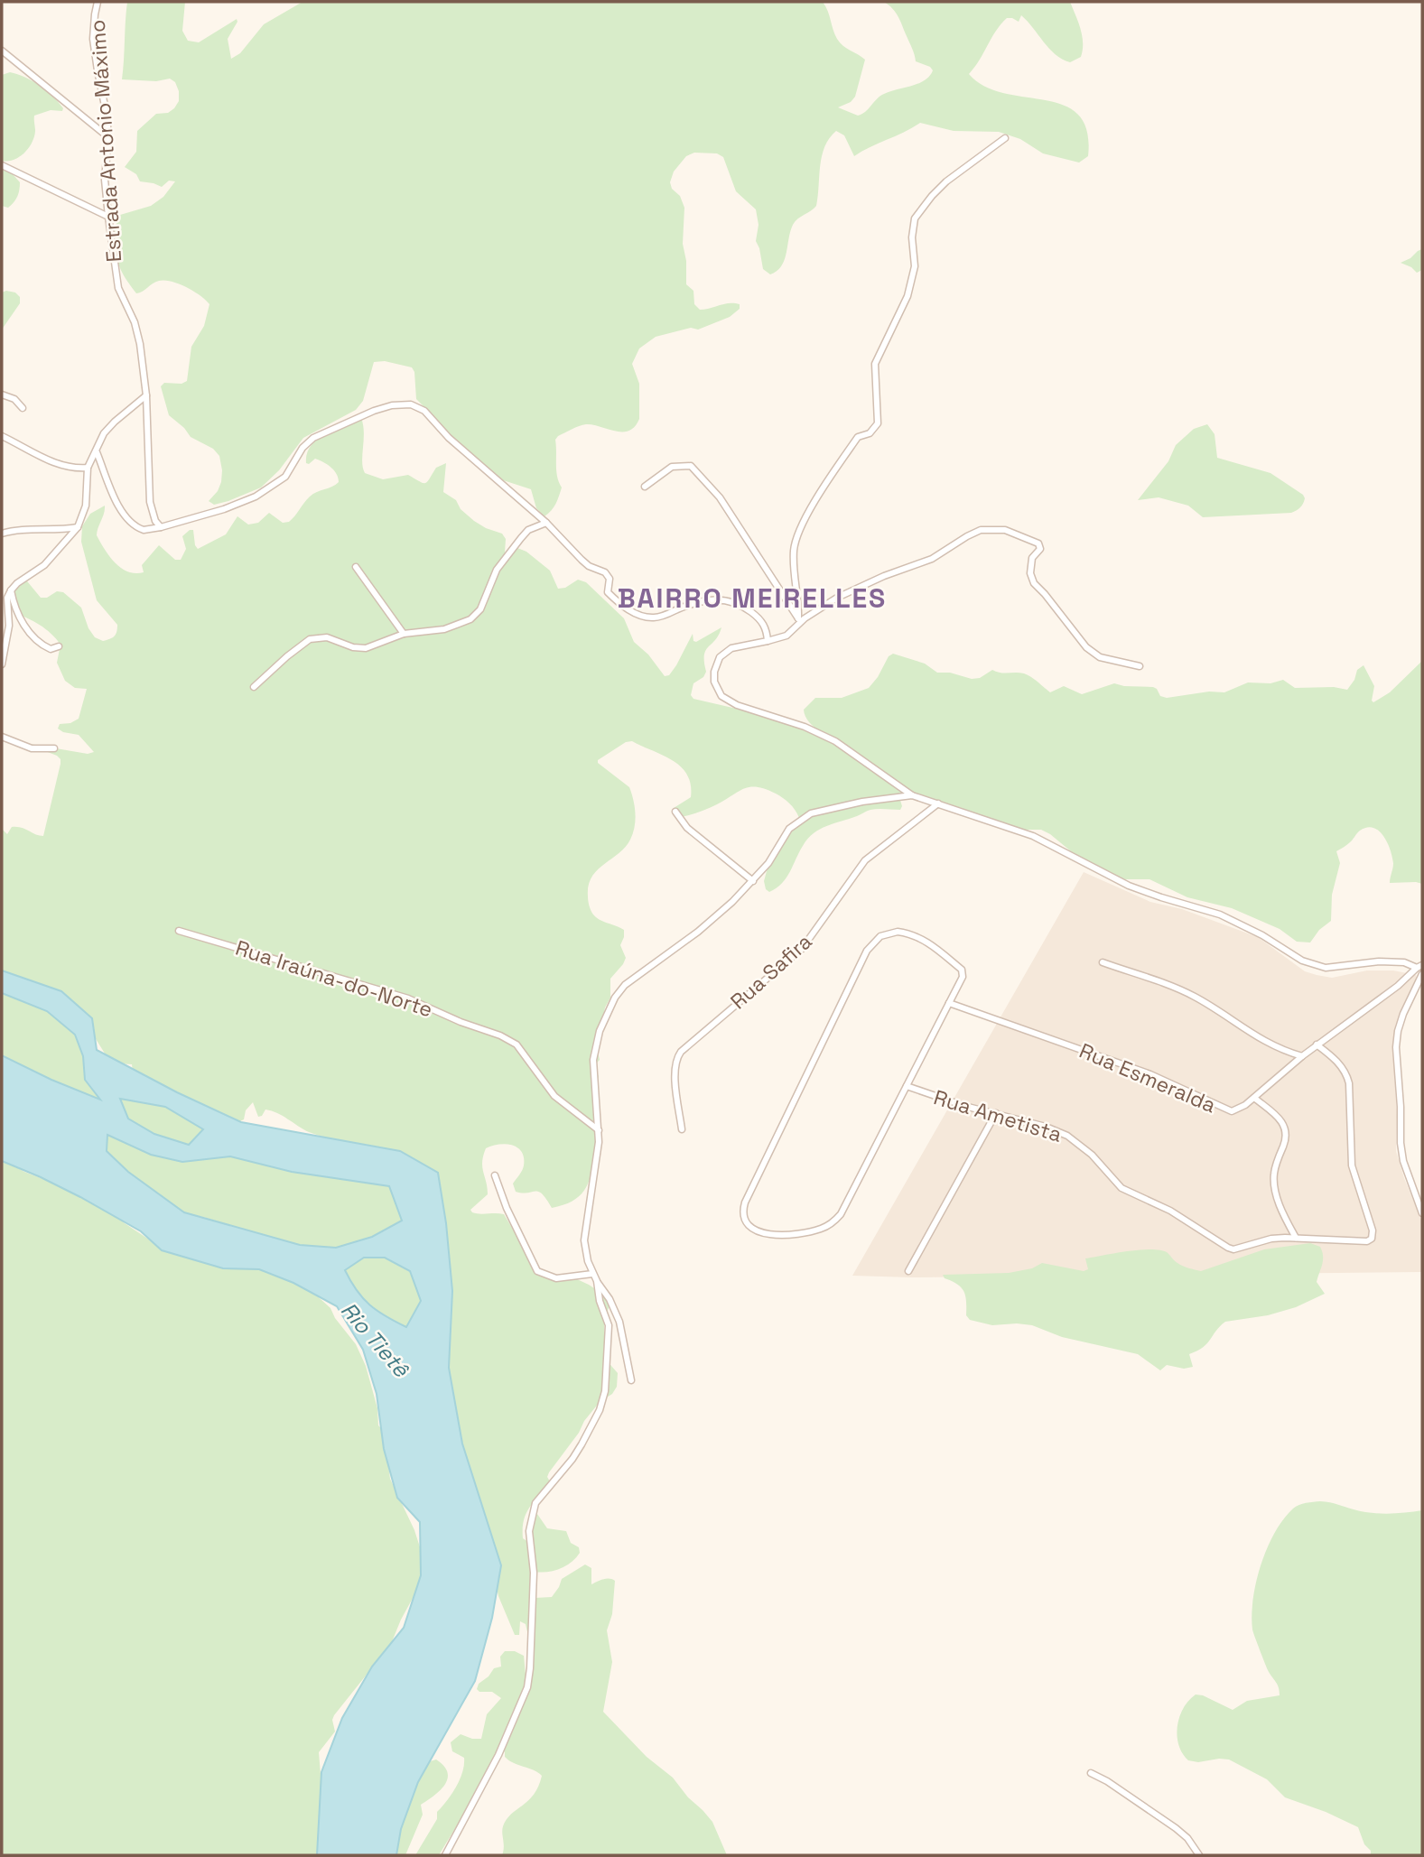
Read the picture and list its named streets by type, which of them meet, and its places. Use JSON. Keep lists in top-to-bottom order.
{
  "streets": {
    "street": [
      "Estrada Antonio Máximo",
      "Rua Safira",
      "Rua Iraúna-do-Norte",
      "Rua Esmeralda",
      "Rua Ametista"
    ]
  },
  "crossings": [
    ["Rua Esmeralda", "Rua Ametista"]
  ],
  "districts": ["BAIRRO MEIRELLES"],
  "water": ["Rio Tietê"]
}
